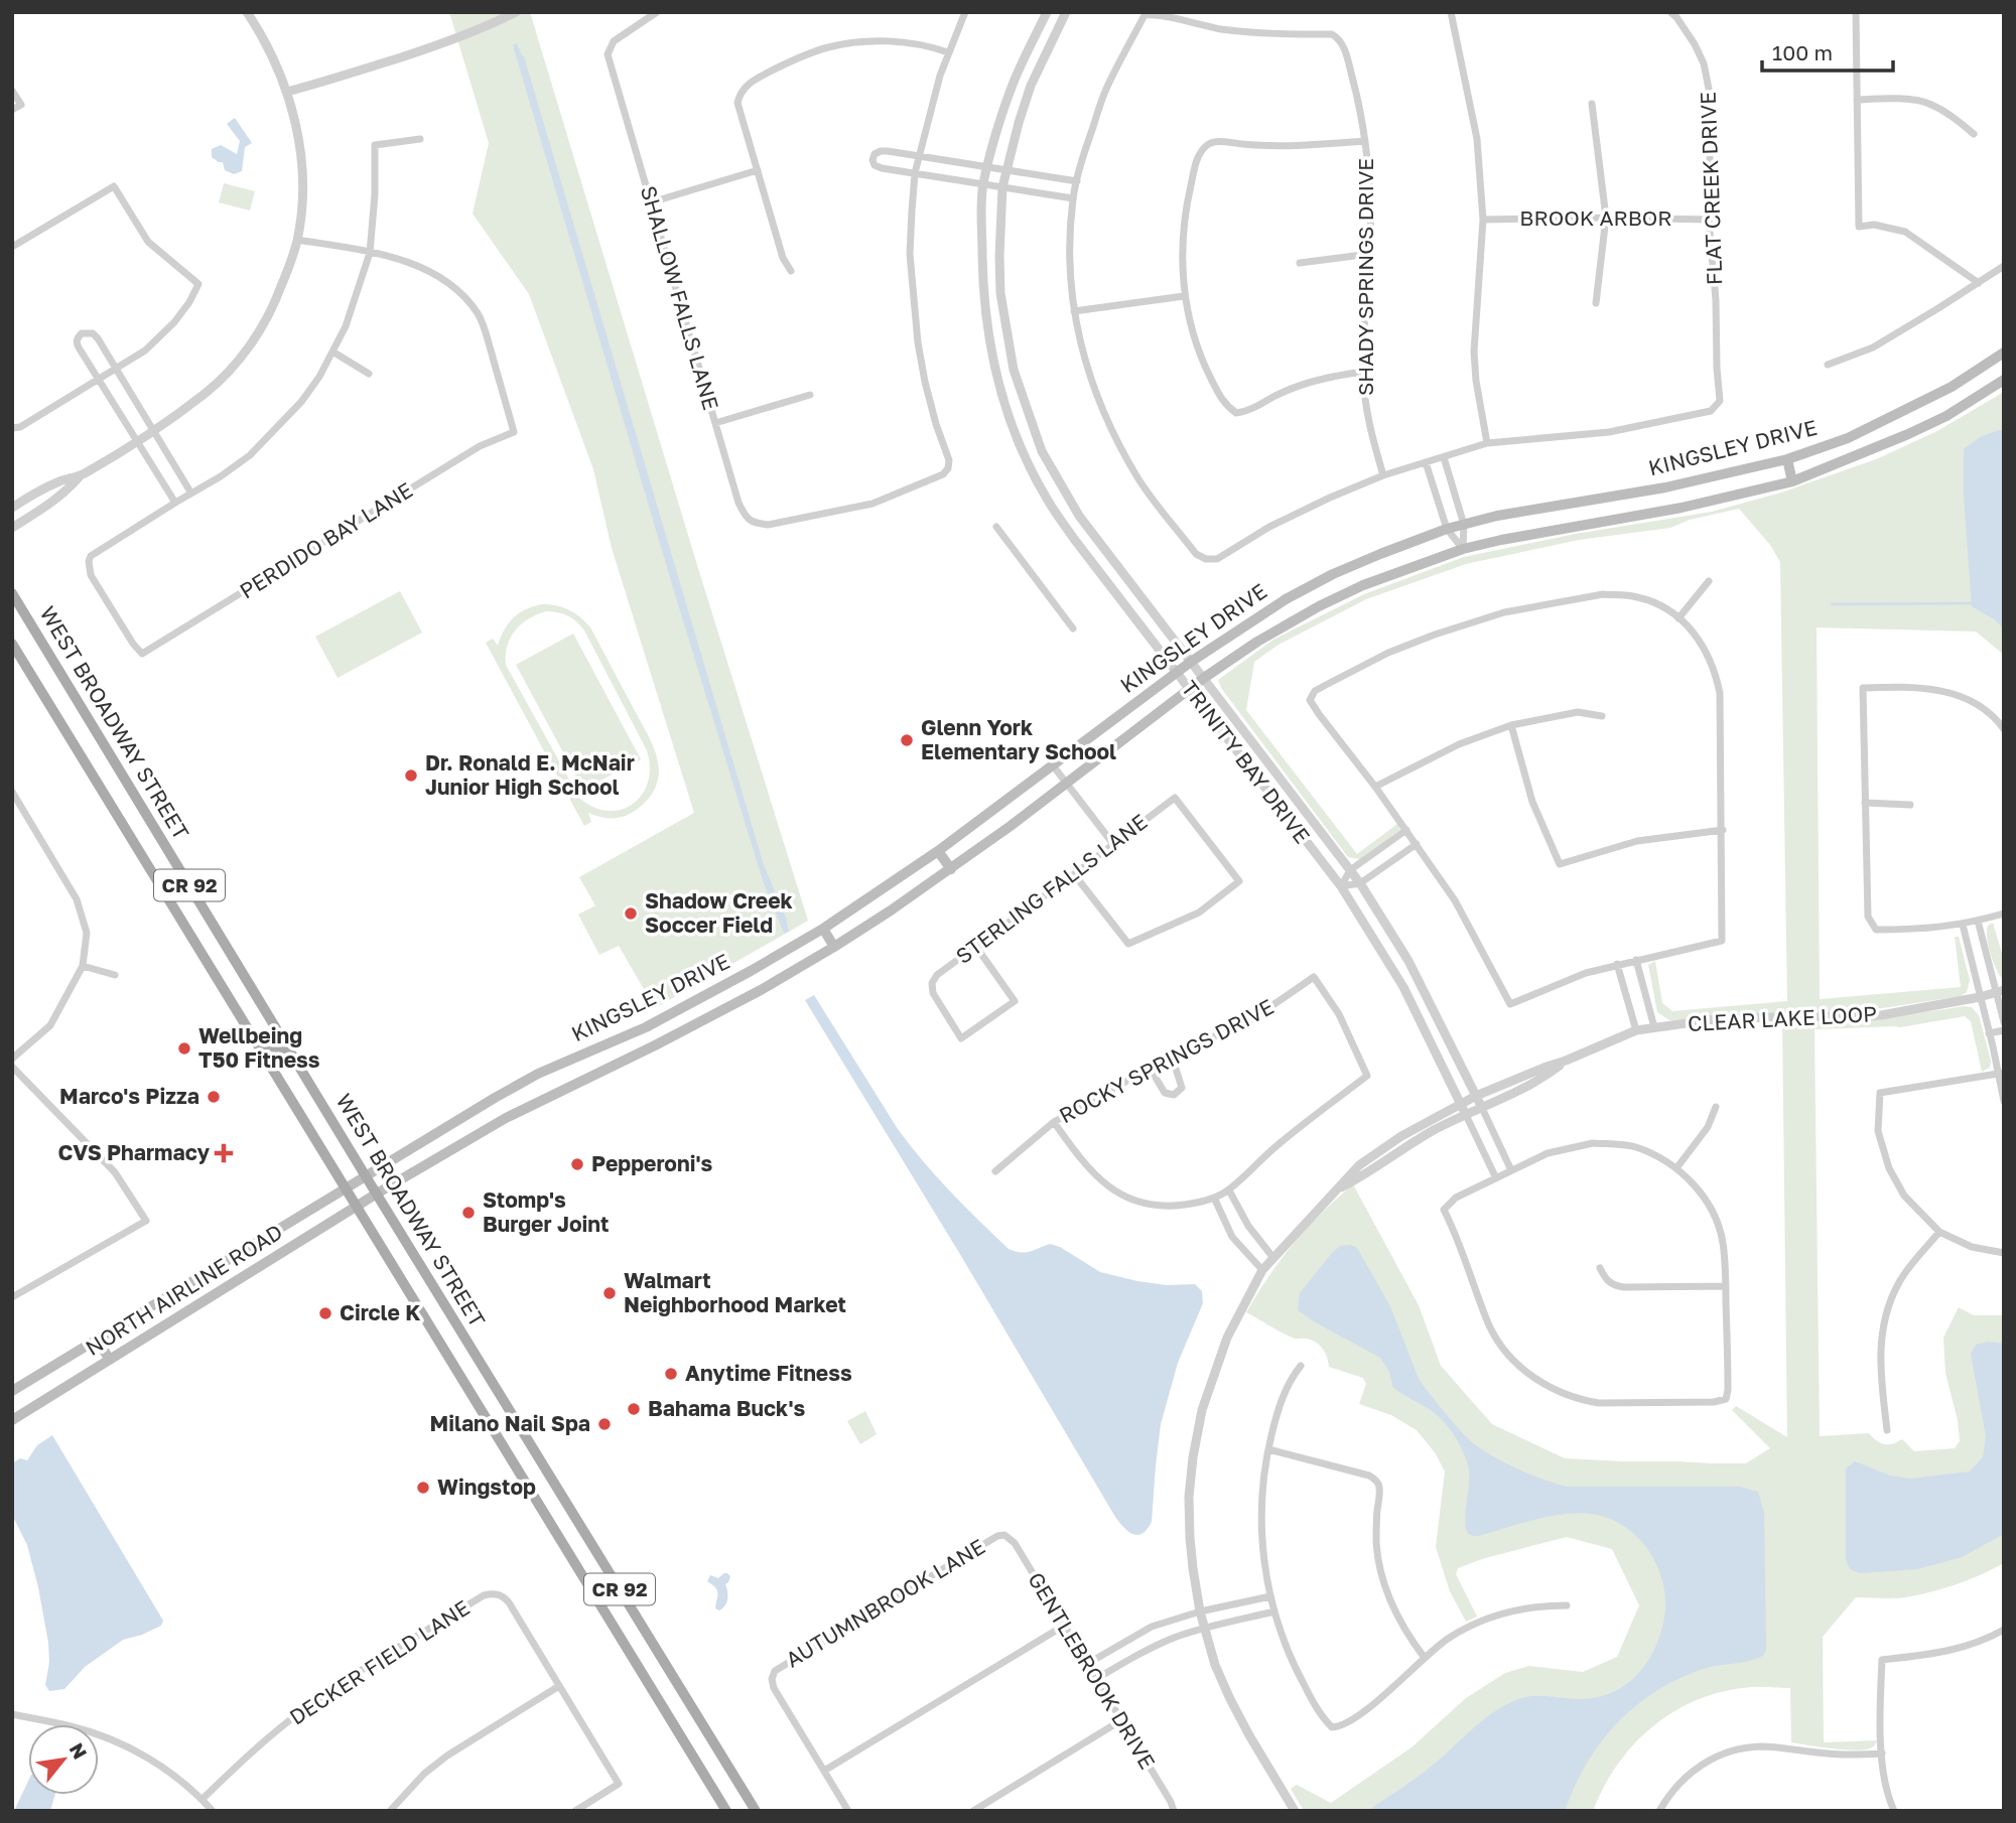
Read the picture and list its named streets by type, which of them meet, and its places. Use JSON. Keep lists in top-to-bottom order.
{
  "streets": {
    "main road": [
      "KINGSLEY DRIVE",
      "WEST BROADWAY STREET",
      "CR 92",
      "NORTH AIRLINE ROAD"
    ],
    "street": [
      "FLAT CREEK DRIVE",
      "BROOK ARBOR",
      "SHADY SPRINGS DRIVE",
      "SHALLOW FALLS LANE",
      "PERDIDO BAY LANE",
      "TRINITY BAY DRIVE",
      "STERLING FALLS LANE",
      "CLEAR LAKE LOOP",
      "ROCKY SPRINGS DRIVE",
      "AUTUMNBROOK LANE",
      "DECKER FIELD LANE",
      "GENTLEBROOK DRIVE"
    ]
  },
  "crossings": [
    ["FLAT CREEK DRIVE", "BROOK ARBOR"],
    ["KINGSLEY DRIVE", "WEST BROADWAY STREET"],
    ["KINGSLEY DRIVE", "TRINITY BAY DRIVE"],
    ["KINGSLEY DRIVE", "NORTH AIRLINE ROAD"],
    ["WEST BROADWAY STREET", "NORTH AIRLINE ROAD"],
    ["TRINITY BAY DRIVE", "CLEAR LAKE LOOP"],
    ["AUTUMNBROOK LANE", "GENTLEBROOK DRIVE"]
  ],
  "places": {
    "other": [
      "Glenn York Elementary School",
      "Dr. Ronald E. McNair Junior High School",
      "Shadow Creek Soccer Field",
      "Wellbeing T50 Fitness",
      "Marco's Pizza",
      "Pepperoni's",
      "Stomp's Burger Joint",
      "Walmart Neighborhood Market",
      "Circle K",
      "Anytime Fitness",
      "Bahama Buck's",
      "Milano Nail Spa",
      "Wingstop"
    ],
    "health": ["CVS Pharmacy"]
  },
  "scale_bar": "100 m",
  "north": "top right"
}
